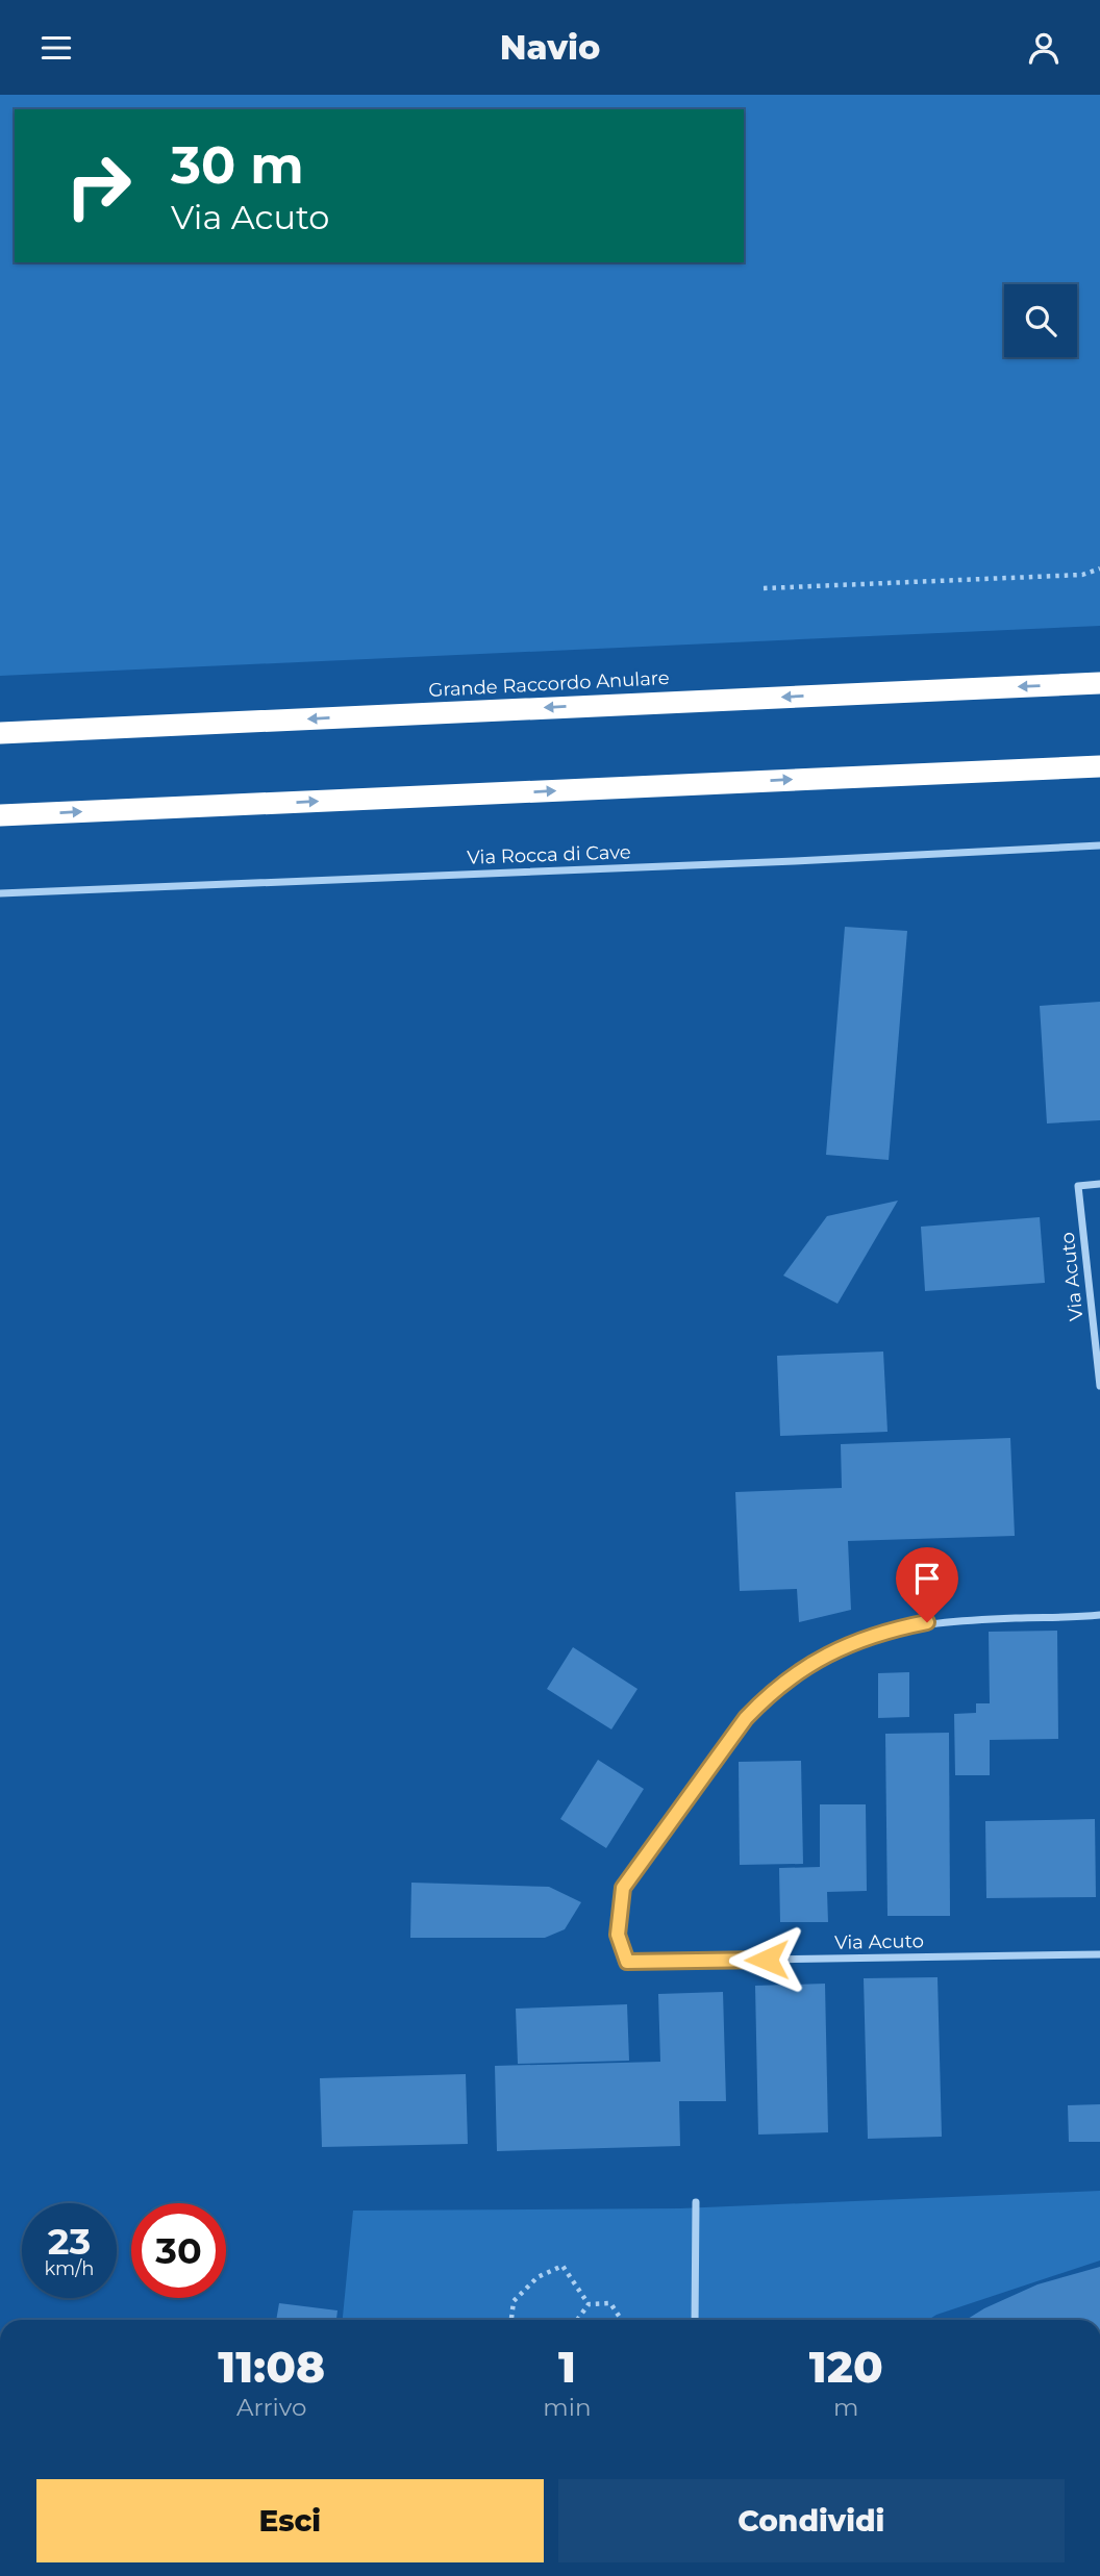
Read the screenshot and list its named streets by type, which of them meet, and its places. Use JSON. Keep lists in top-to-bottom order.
{
  "streets": {
    "highway": ["Grande Raccordo Anulare"],
    "street": ["Via Rocca di Cave", "Via Acuto"]
  },
  "page": {
    "header": "Navio",
    "turn": ["30 m", "Via Acuto"],
    "speed": "23 km/h",
    "limit": "30",
    "eta": [
      "11:08",
      "Arrivo",
      "1",
      "min",
      "120",
      "m"
    ],
    "buttons": ["Esci", "Condividi"]
  }
}
